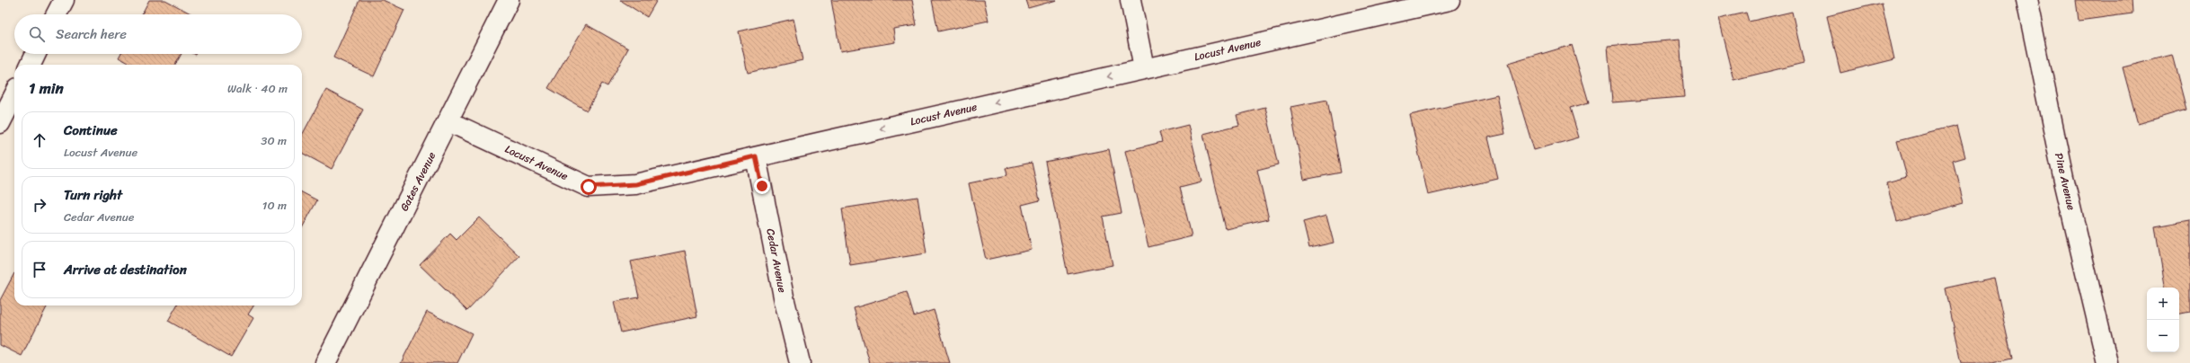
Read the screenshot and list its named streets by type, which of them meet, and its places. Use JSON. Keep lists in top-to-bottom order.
{
  "streets": {
    "street": [
      "Locust Avenue",
      "Gates Avenue",
      "Pine Avenue",
      "Cedar Avenue"
    ]
  },
  "crossings": [
    ["Locust Avenue", "Gates Avenue"],
    ["Locust Avenue", "Cedar Avenue"]
  ],
  "one_way": ["Locust Avenue"],
  "page": {
    "search": "Search here",
    "heading": ["1 min", "Walk · 40 m"],
    "list": [
      ["Continue", "Locust Avenue", "30 m"],
      ["Turn right", "Cedar Avenue", "10 m"],
      "Arrive at destination"
    ],
    "map_buttons": ["+", "−"]
  }
}
